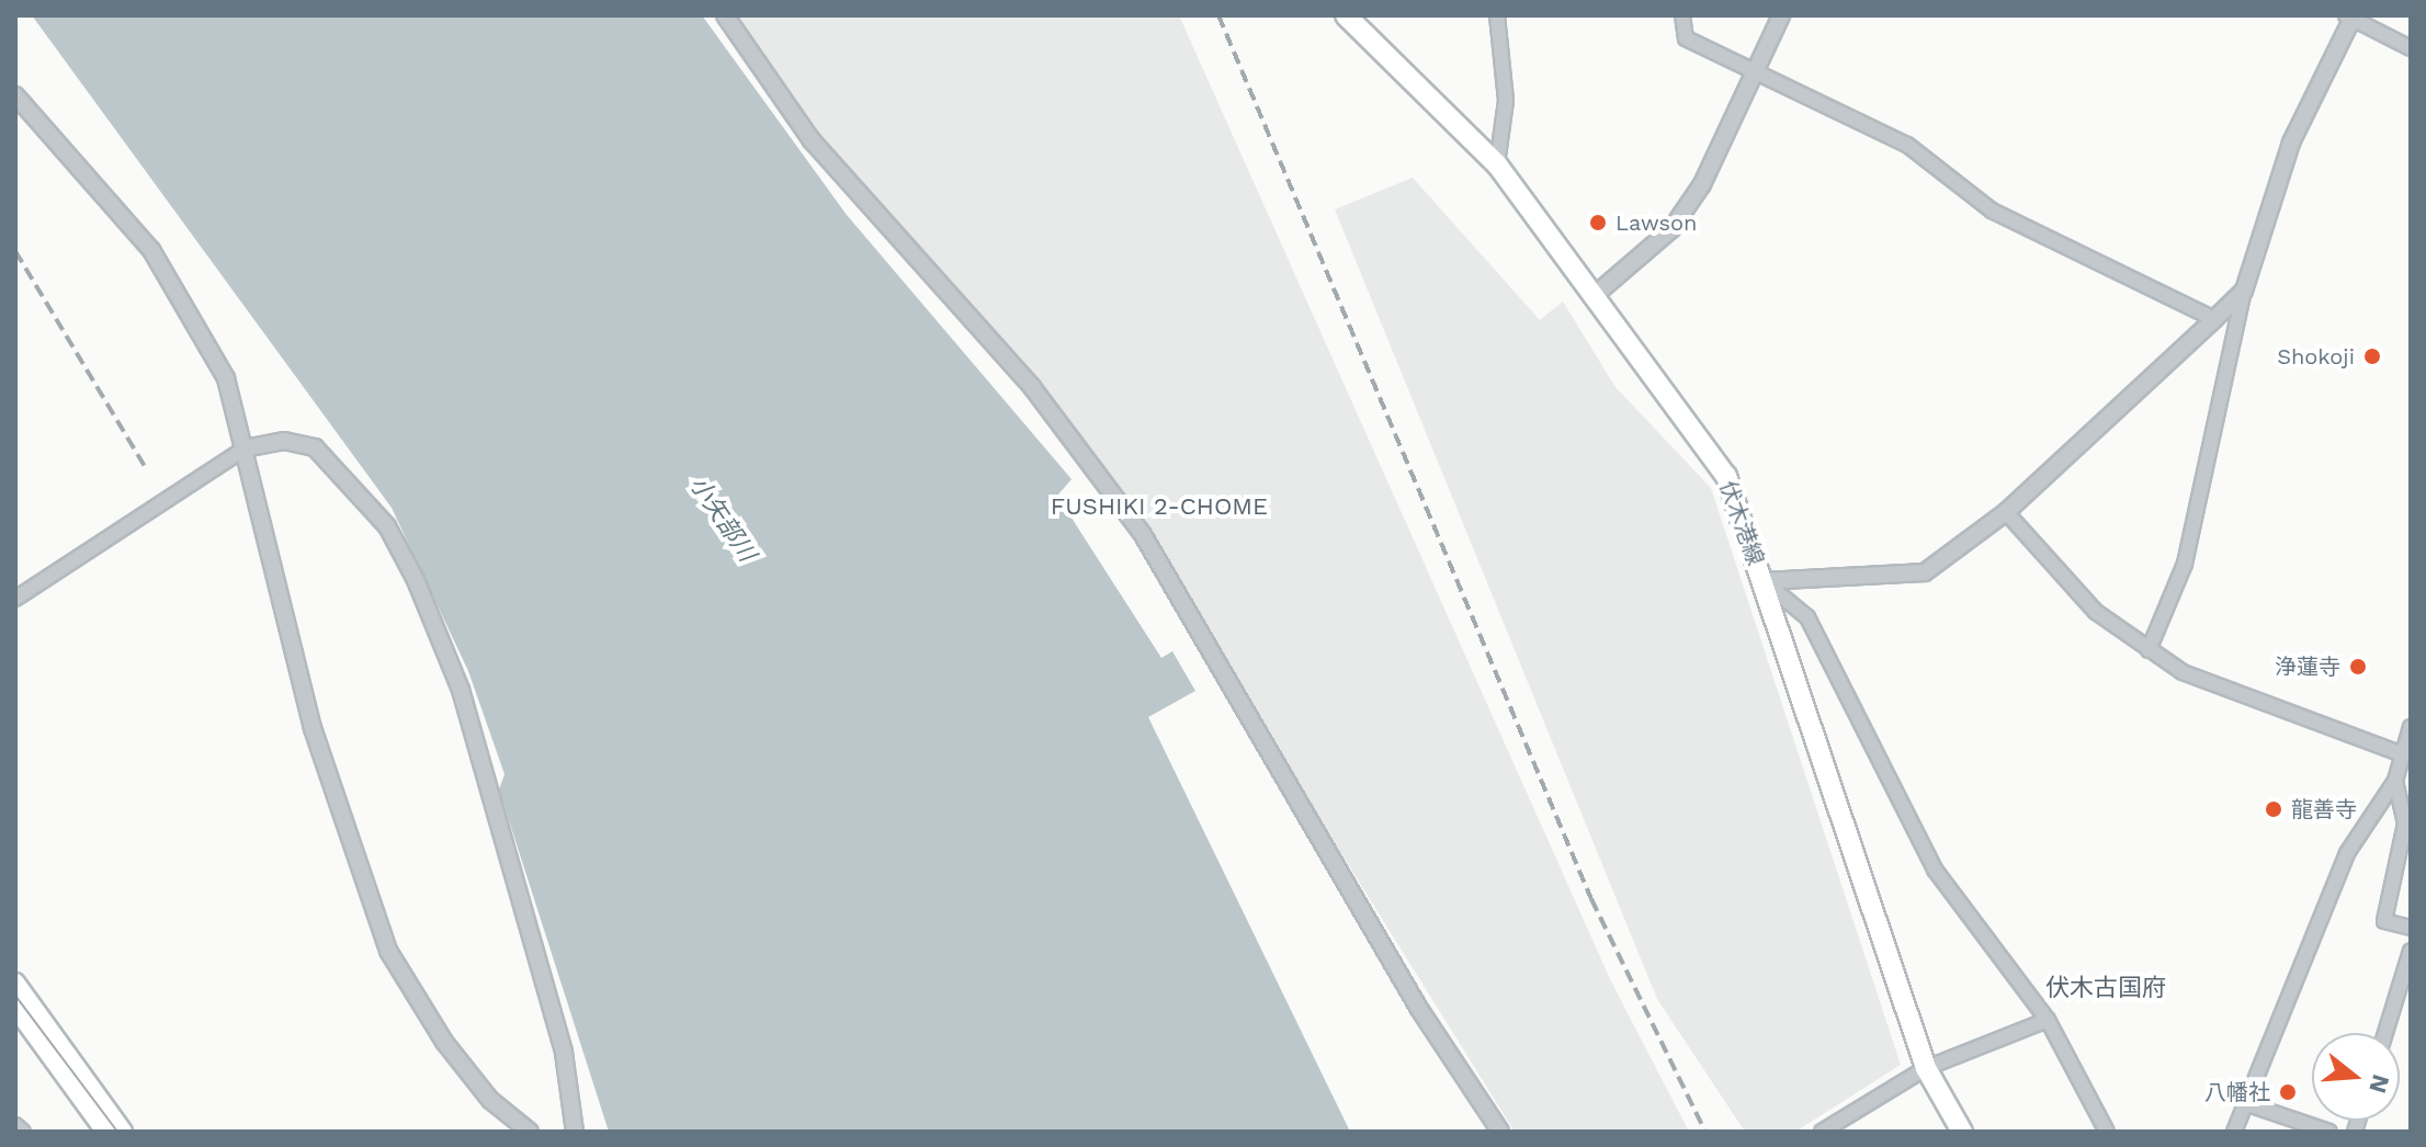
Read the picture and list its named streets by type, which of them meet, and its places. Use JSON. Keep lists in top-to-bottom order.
{
  "streets": {
    "main road": ["伏木港線"]
  },
  "districts": ["FUSHIKI 2-CHOME", "伏木古国府"],
  "water": ["小矢部川"],
  "places": [
    "Lawson",
    "Shokoji",
    "浄蓮寺",
    "龍善寺",
    "八幡社"
  ],
  "north": "right"
}
